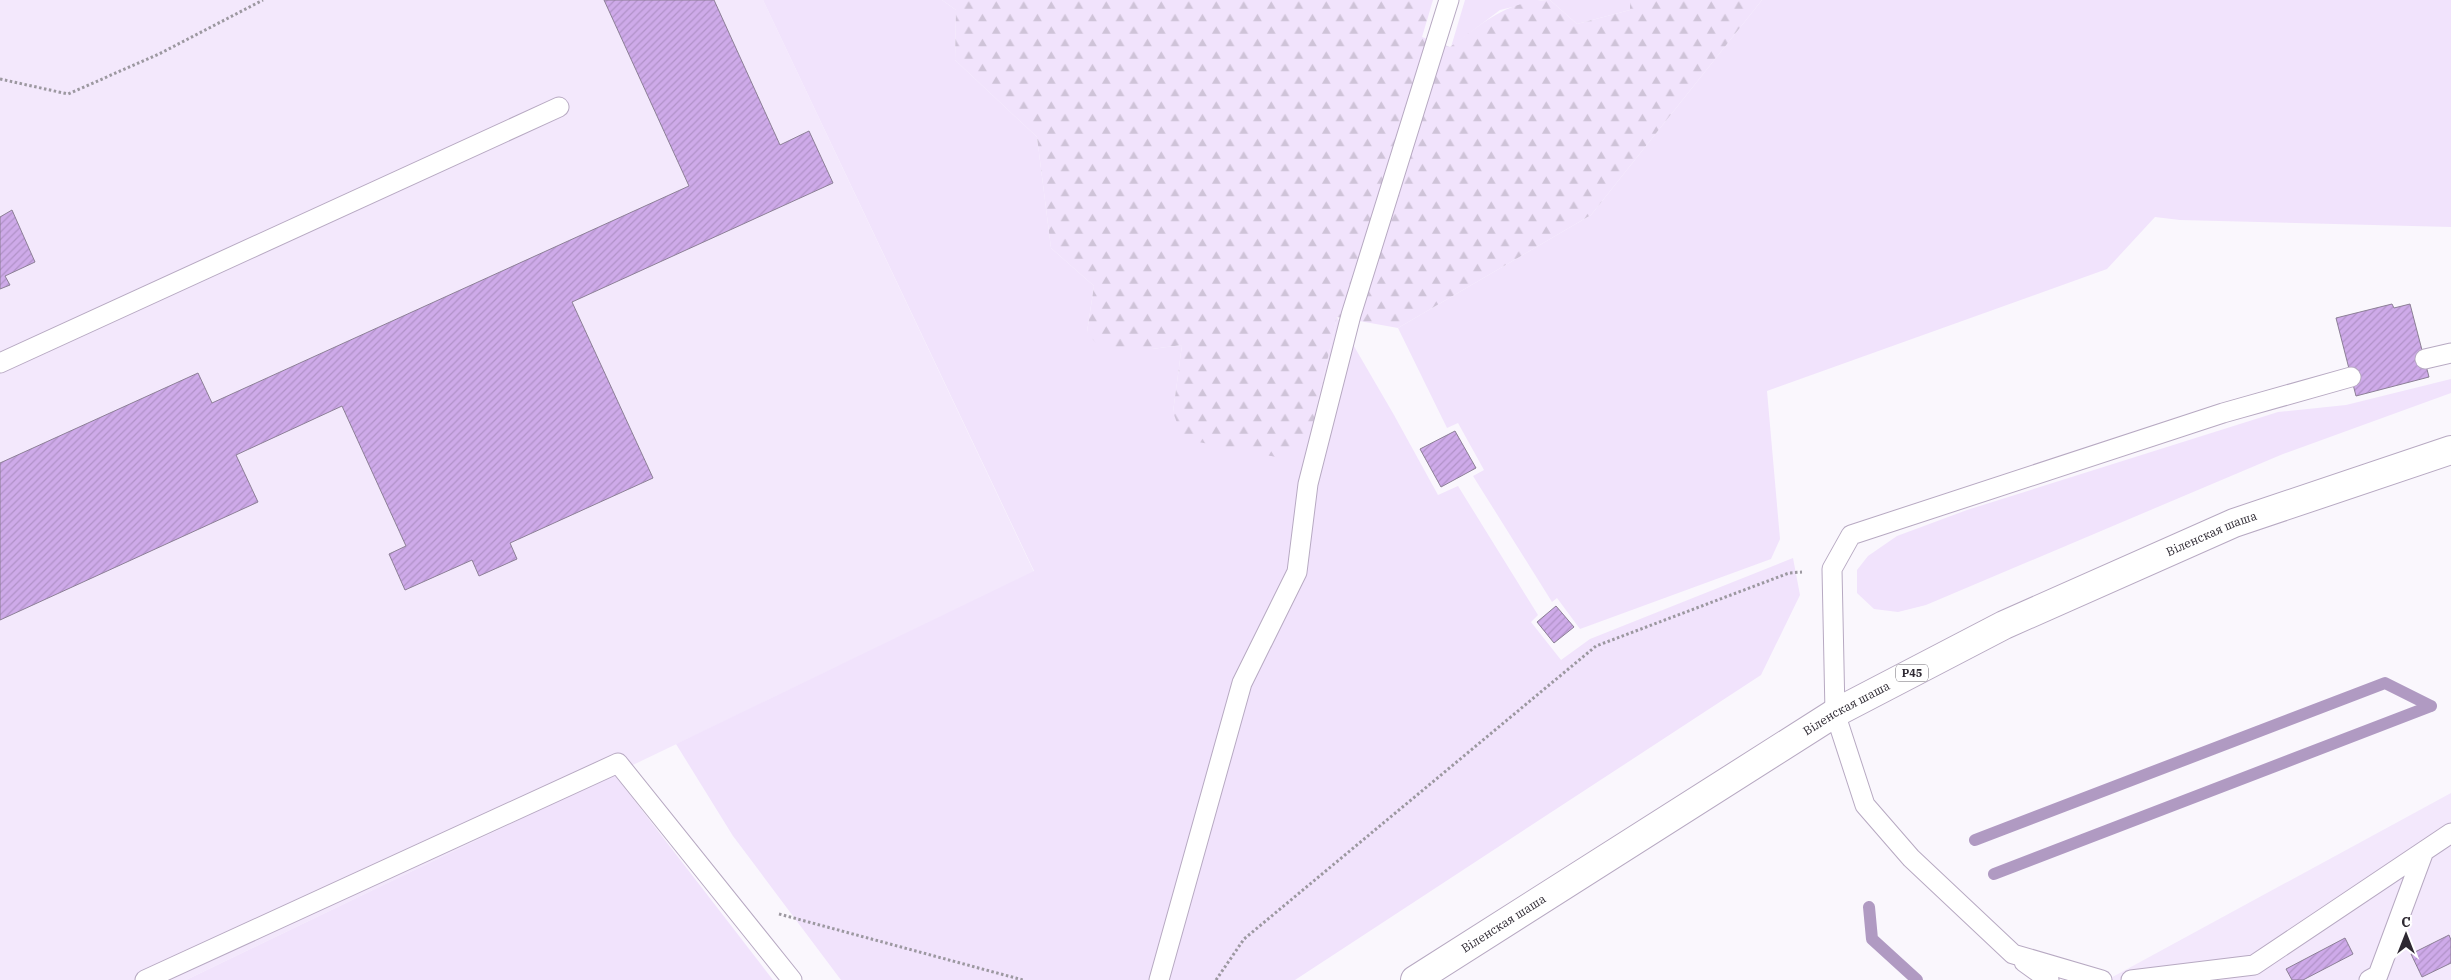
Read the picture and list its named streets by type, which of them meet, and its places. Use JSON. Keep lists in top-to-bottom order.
{
  "streets": {
    "main road": ["Віленская шаша", "Р45"]
  },
  "north": "top"
}
